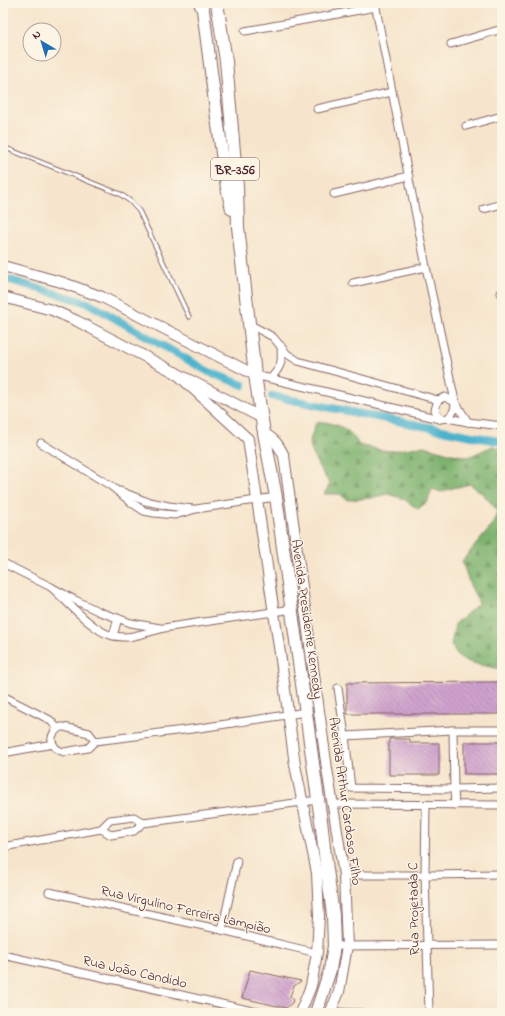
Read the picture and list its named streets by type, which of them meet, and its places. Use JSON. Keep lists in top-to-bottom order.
{
  "streets": {
    "main road": ["BR-356", "Avenida Presidente Kennedy", "Avenida Arthur Cardoso Filho"],
    "street": ["Rua Virgulino Ferreira Lampião", "Rua Projetada C", "Rua João Candido"]
  },
  "crossings": [
    ["Avenida Presidente Kennedy", "Avenida Arthur Cardoso Filho"]
  ],
  "north": "top left"
}
